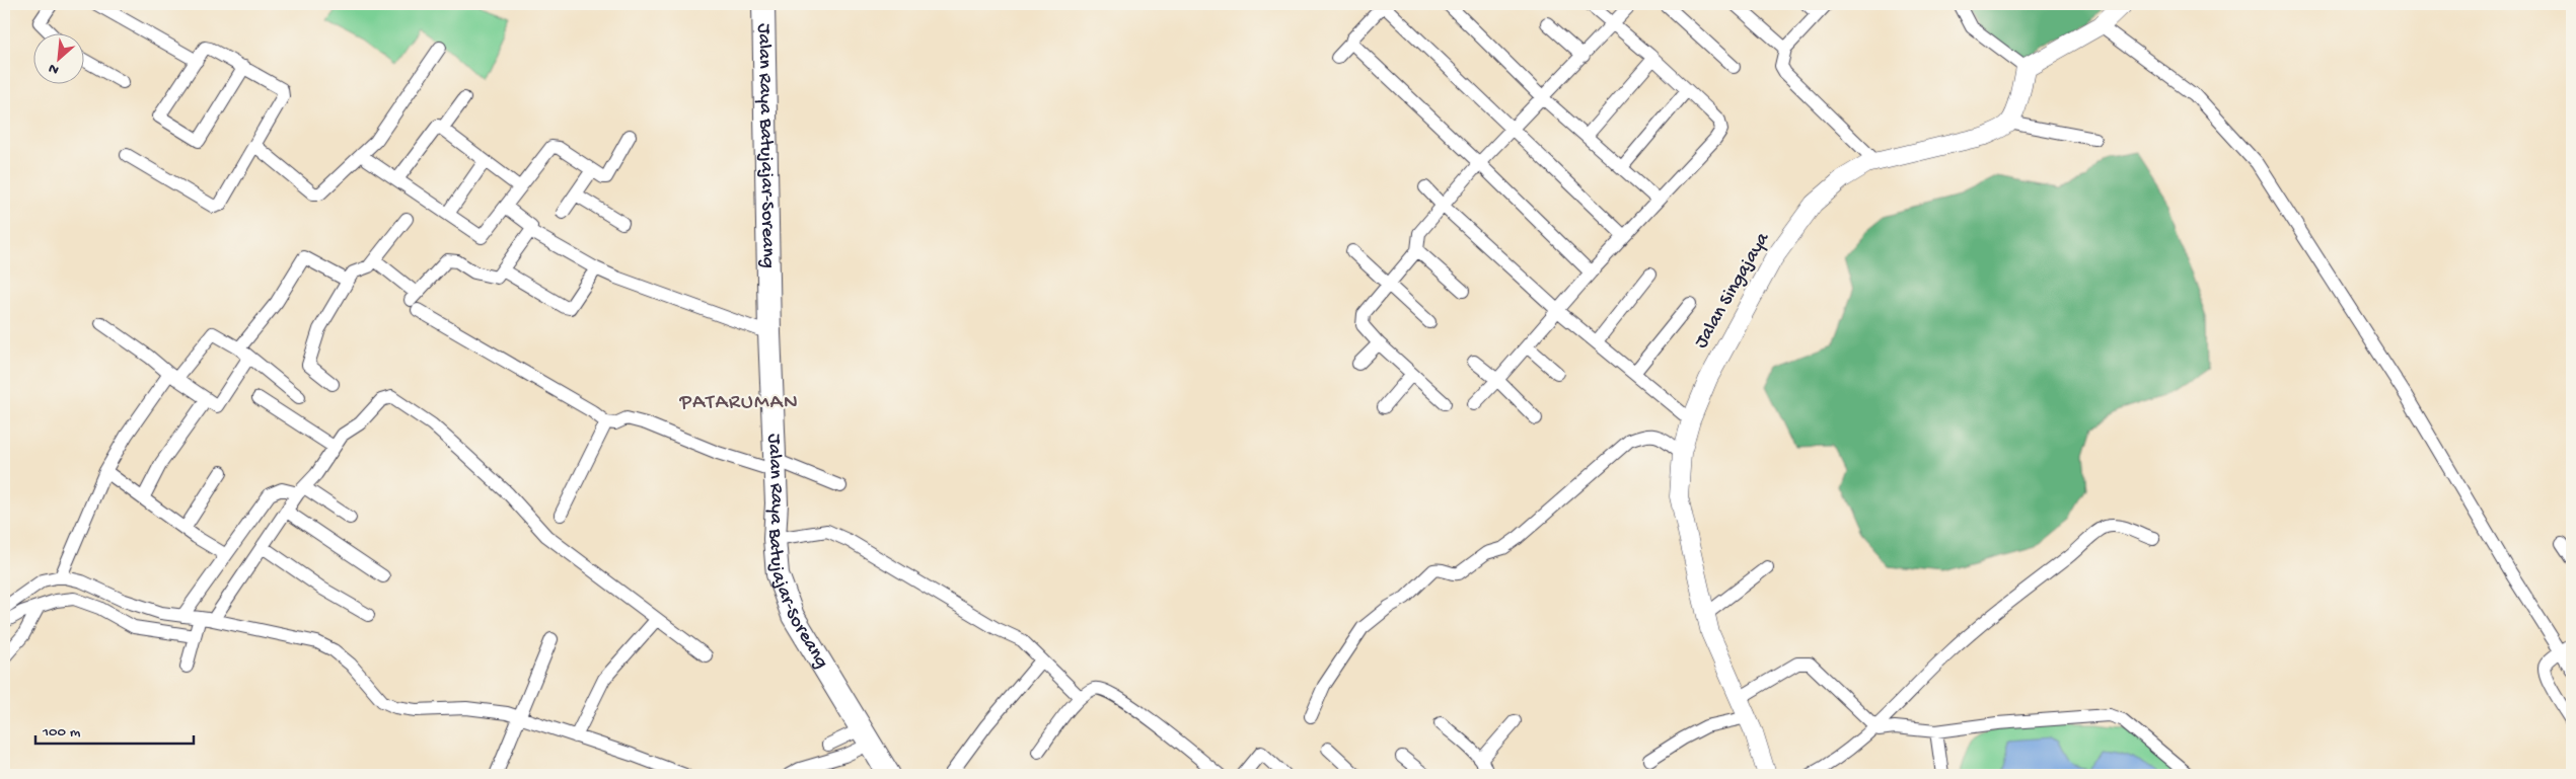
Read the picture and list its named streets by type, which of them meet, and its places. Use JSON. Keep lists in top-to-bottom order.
{
  "streets": {
    "highway": ["Jalan Raya Batujajar-Soreang"],
    "street": ["Jalan Singajaya"]
  },
  "districts": ["PATARUMAN"],
  "scale_bar": "100 m",
  "north": "bottom left"
}
